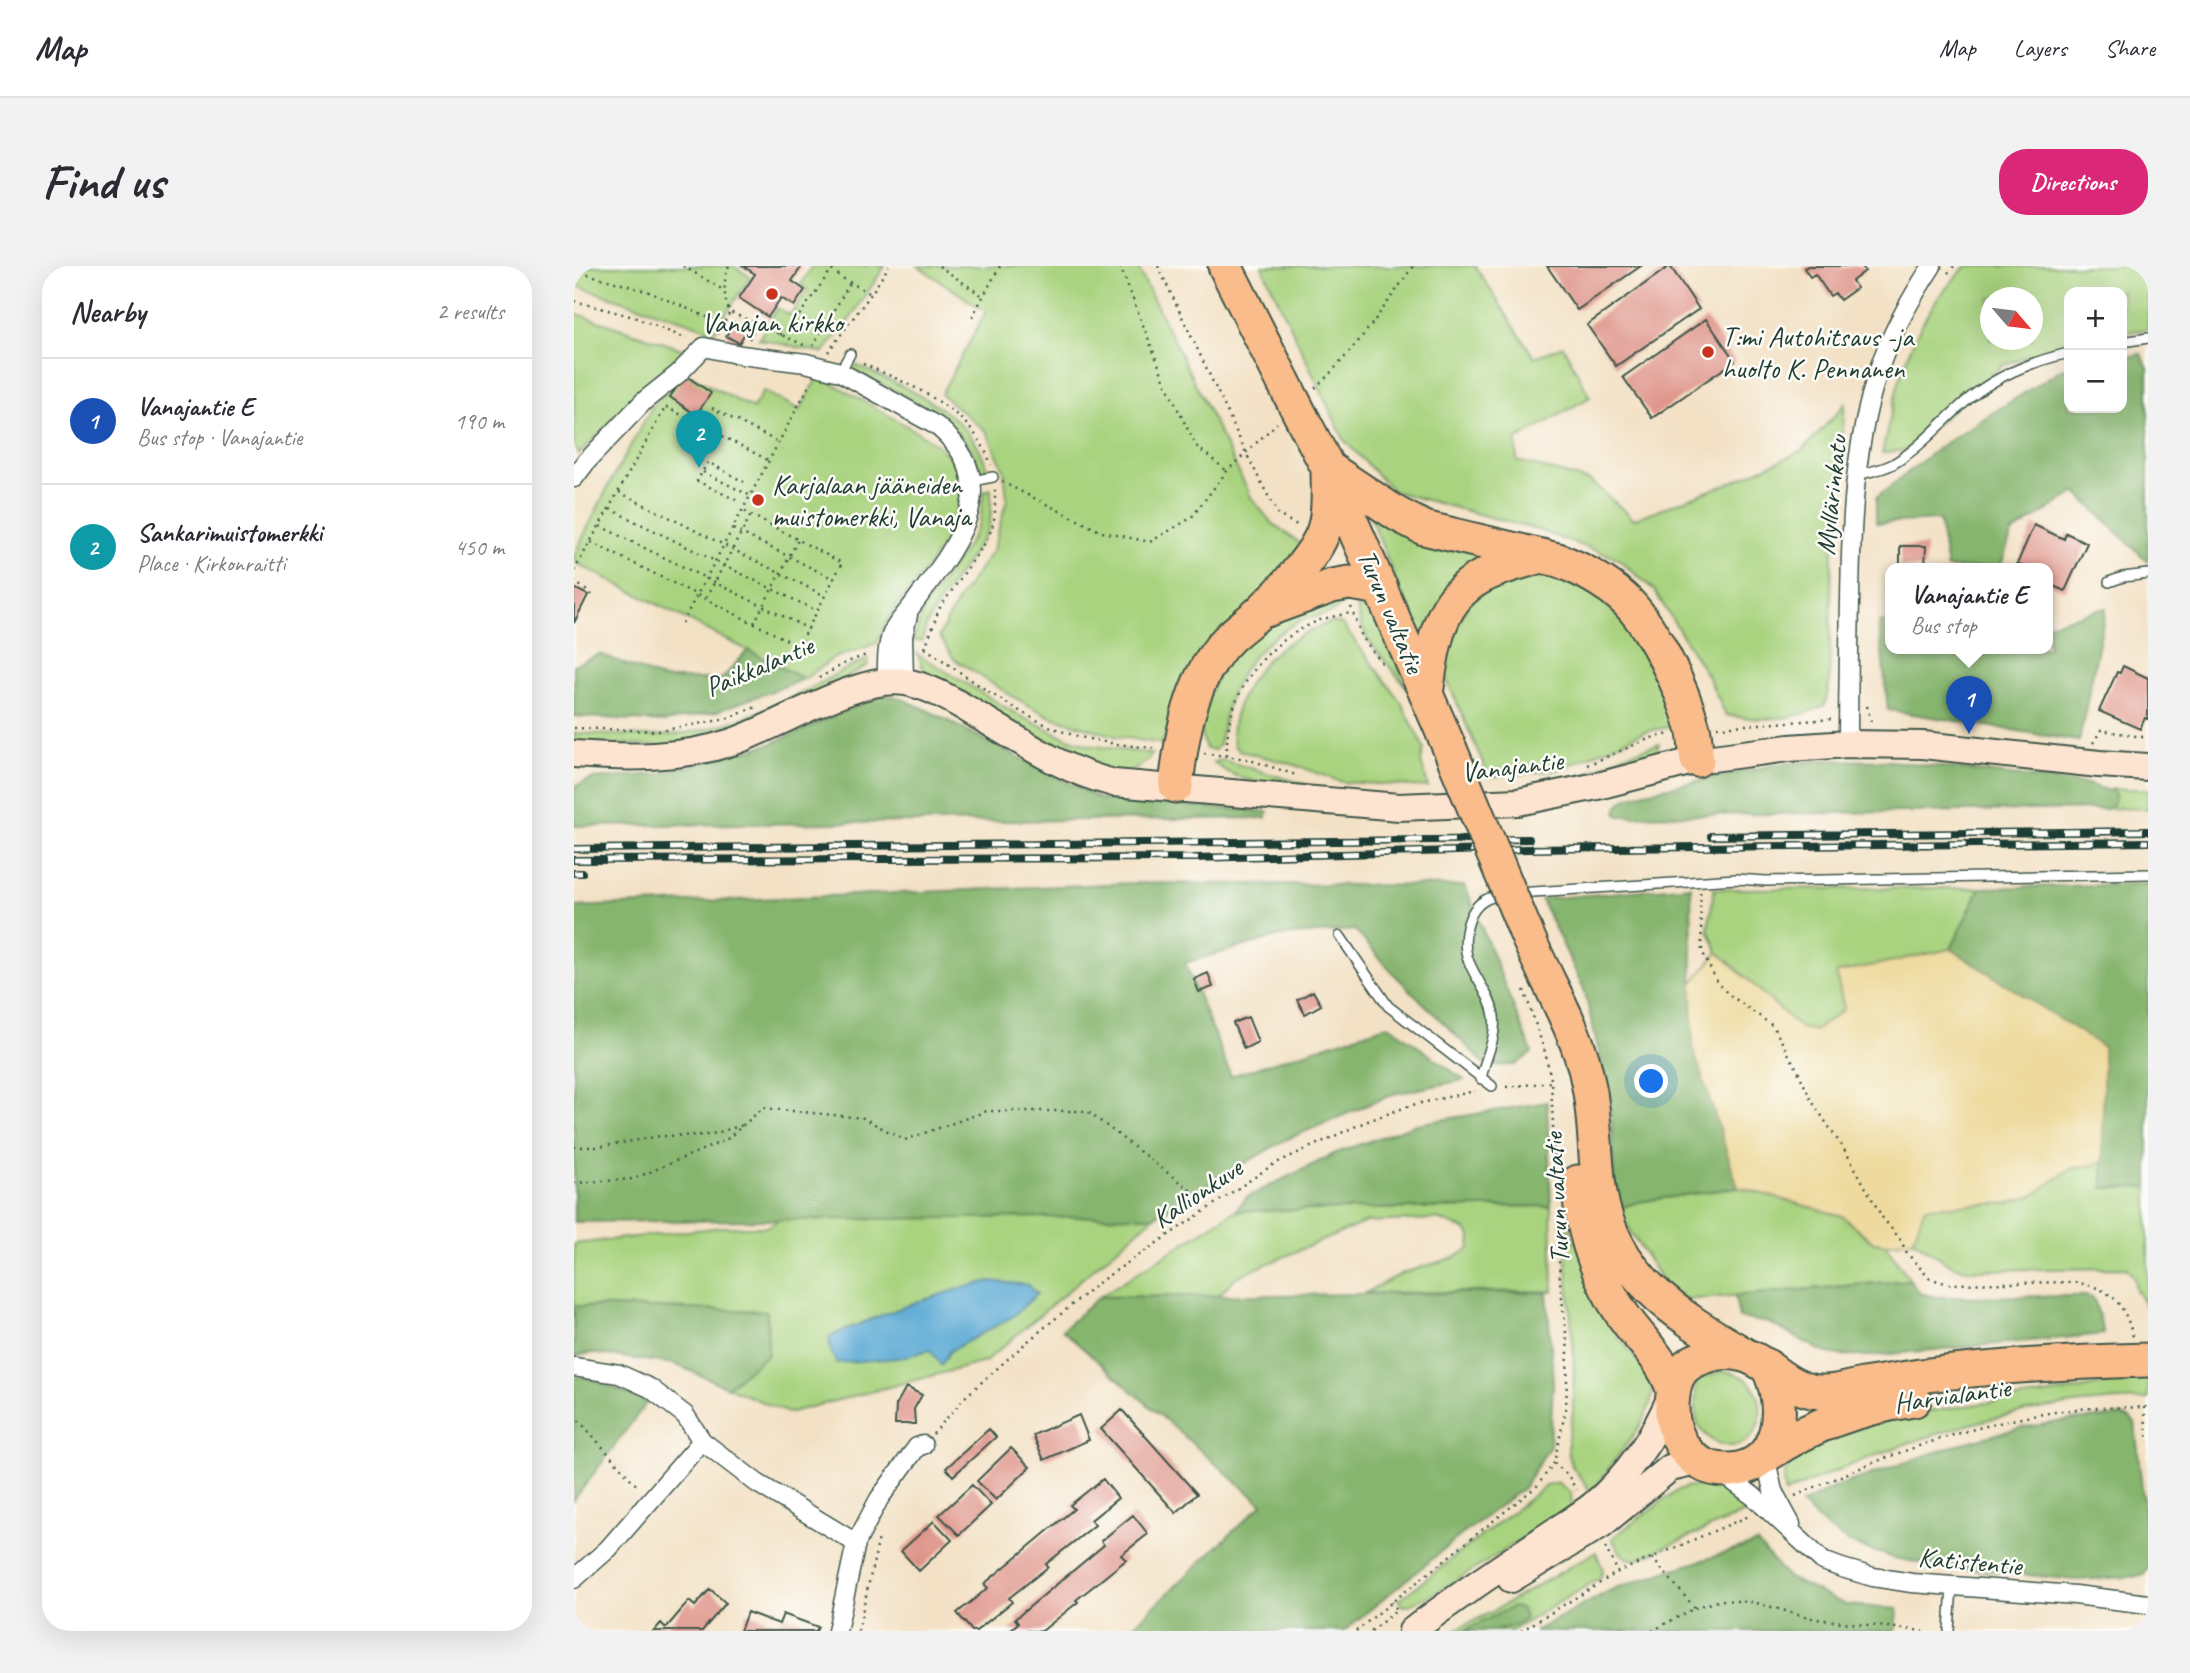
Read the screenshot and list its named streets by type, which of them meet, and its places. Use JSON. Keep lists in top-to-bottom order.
{
  "streets": {
    "highway": ["Turun valtatie", "Harvialantie"],
    "street": [
      "Myllärinkatu",
      "Paikkalantie",
      "Vanajantie",
      "Katistentie"
    ],
    "path": ["Kallionkuve"]
  },
  "crossings": [
    ["Myllärinkatu", "Vanajantie"],
    ["Turun valtatie", "Kallionkuve"],
    ["Turun valtatie", "Harvialantie"],
    ["Turun valtatie", "Katistentie"],
    ["Paikkalantie", "Vanajantie"],
    ["Harvialantie", "Katistentie"]
  ],
  "places": ["Vanajan kirkko", "T:mi Autohitsaus -ja huolto K. Pennanen", "Karjalaan jääneiden muistomerkki, Vanaja"],
  "north": "bottom right",
  "page": {
    "header": "Map",
    "nav": ["Map", "Layers", "Share"],
    "buttons": "Directions",
    "title": "Find us",
    "heading": ["Nearby", "2 results"],
    "map_buttons": ["+", "−"],
    "list": [
      {
        "mark": "1",
        "name": "Vanajantie E",
        "note": "Bus stop · Vanajantie",
        "value": "190 m"
      },
      {
        "mark": "2",
        "name": "Sankarimuistomerkki",
        "note": "Place · Kirkonraitti",
        "value": "450 m"
      }
    ],
    "pins": ["2", "1"],
    "popup": ["Vanajantie E", "Bus stop"]
  }
}
